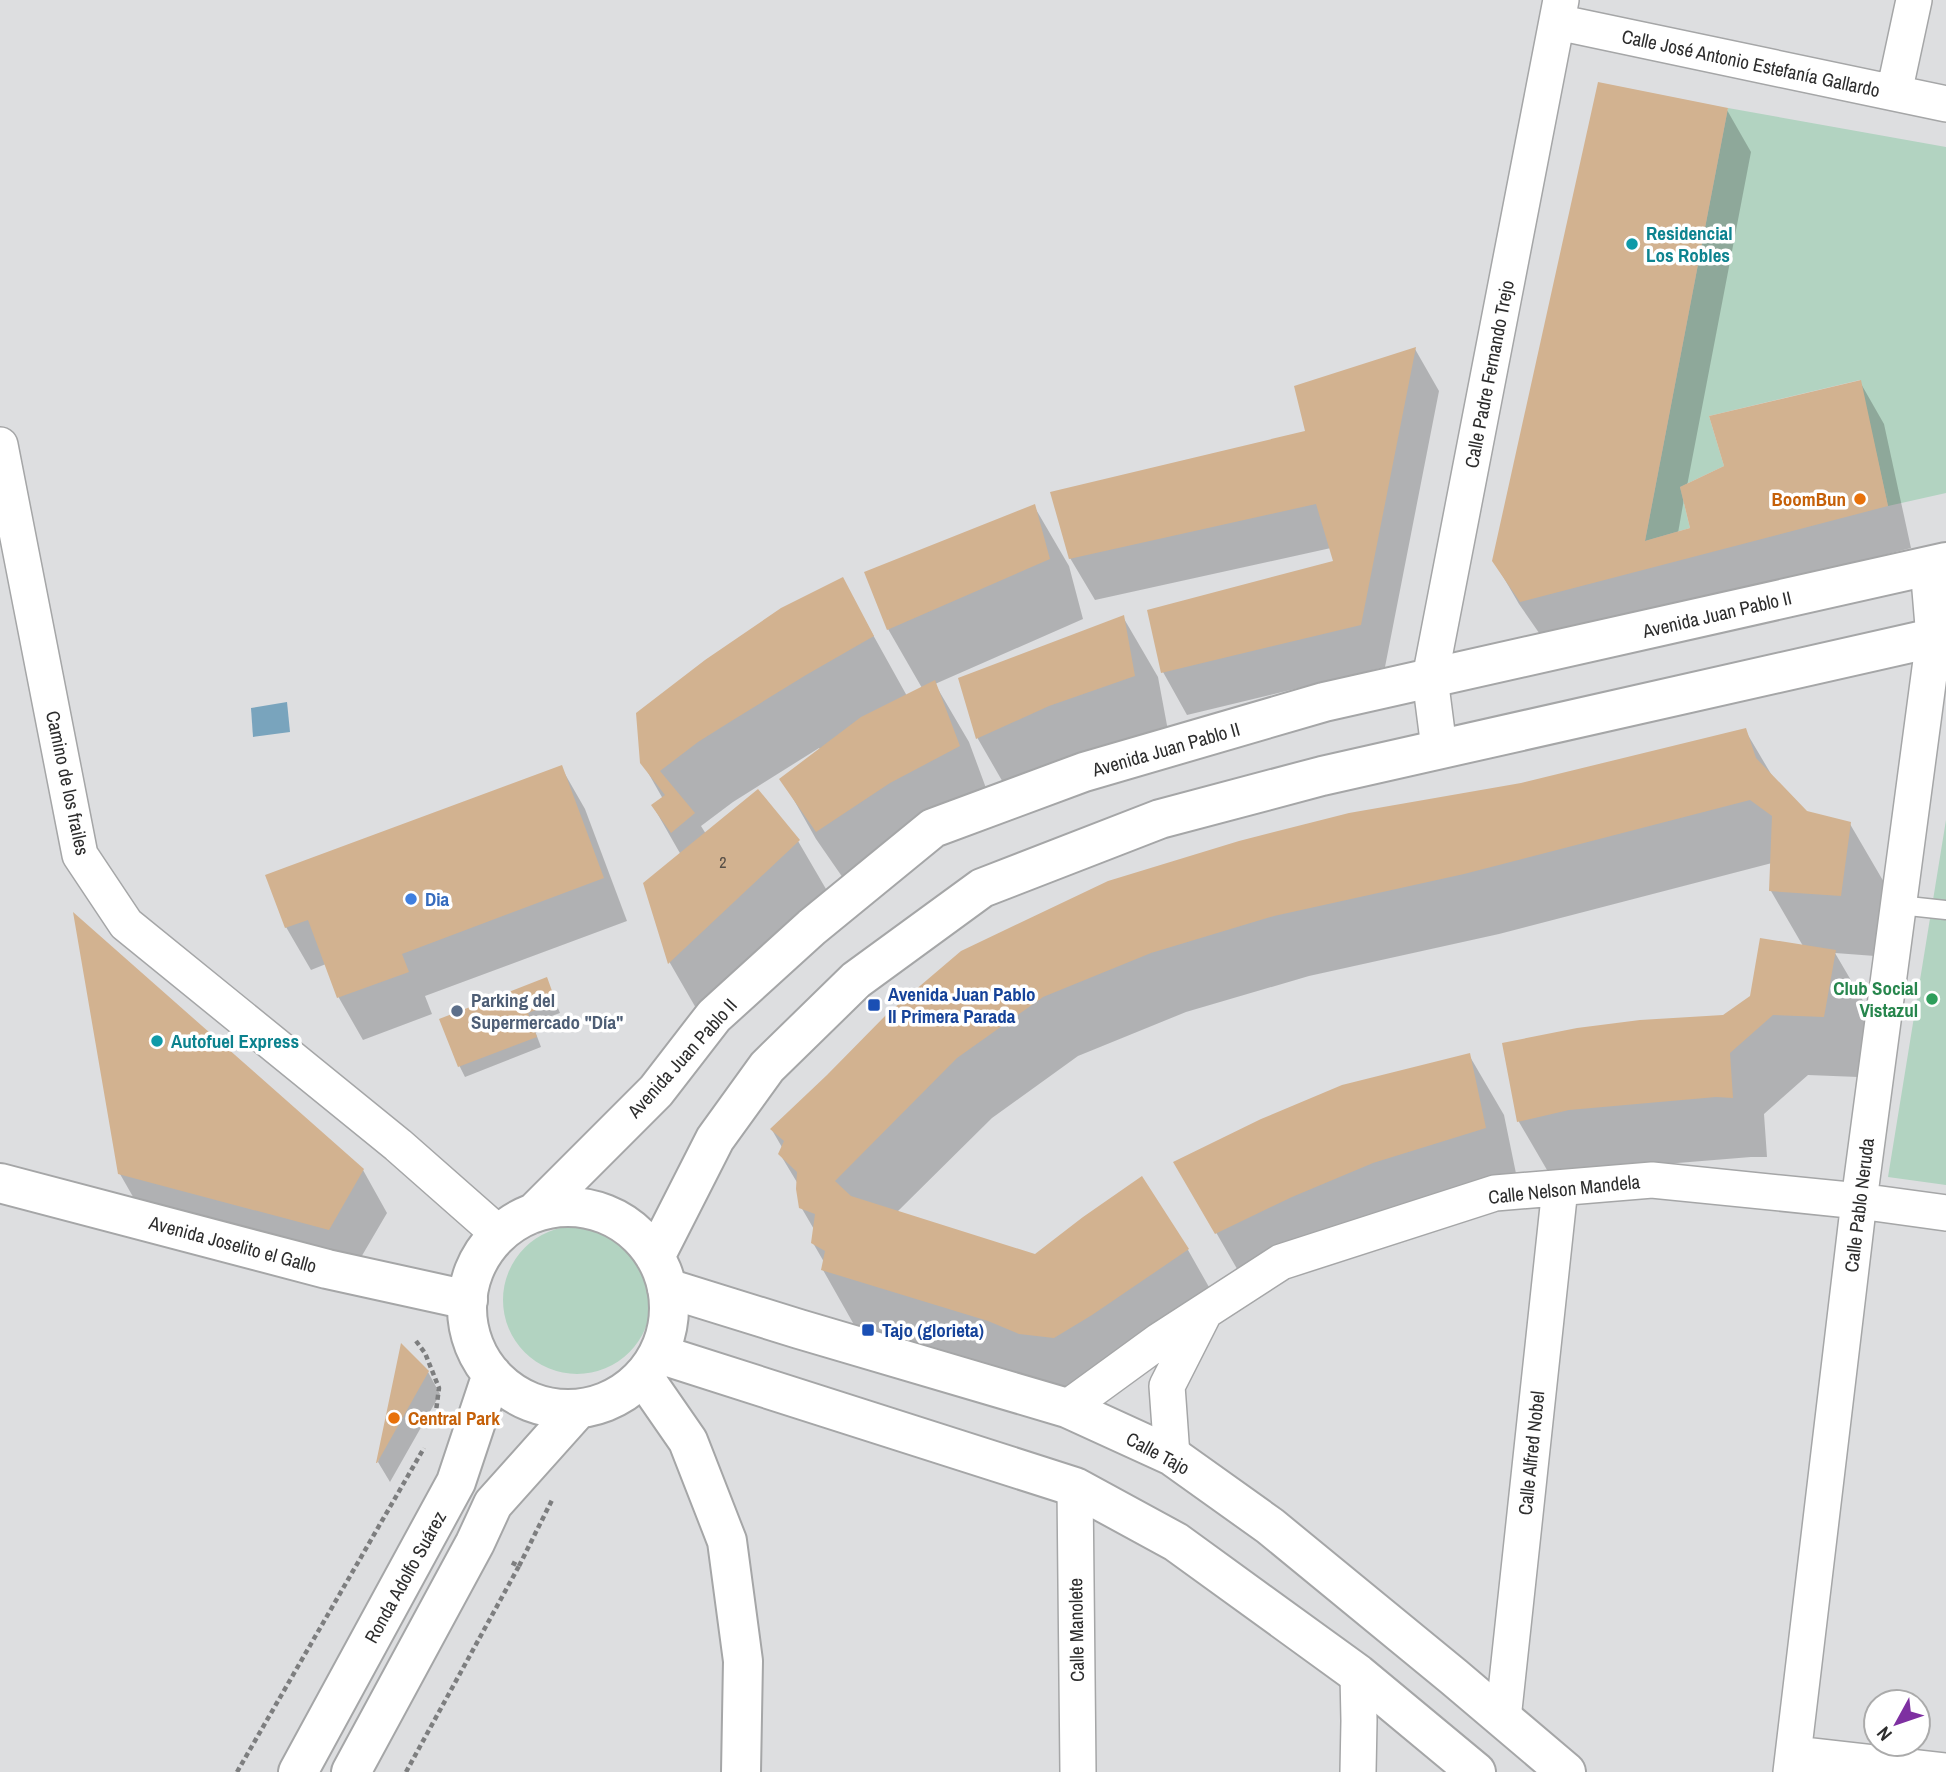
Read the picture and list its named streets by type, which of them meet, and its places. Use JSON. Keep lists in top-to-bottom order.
{
  "streets": {
    "main road": [
      "Avenida Juan Pablo II",
      "Avenida Joselito el Gallo",
      "Calle Tajo",
      "Ronda Adolfo Suárez"
    ],
    "street": [
      "Calle José Antonio Estefanía Gallardo",
      "Calle Padre Fernando Trejo",
      "Camino de los frailes",
      "Calle Nelson Mandela",
      "Calle Pablo Neruda",
      "Calle Alfred Nobel",
      "Calle Manolete"
    ]
  },
  "crossings": [
    ["Calle José Antonio Estefanía Gallardo", "Calle Padre Fernando Trejo"],
    ["Calle Padre Fernando Trejo", "Avenida Juan Pablo II"],
    ["Avenida Juan Pablo II", "Camino de los frailes"],
    ["Avenida Juan Pablo II", "Calle Pablo Neruda"],
    ["Avenida Juan Pablo II", "Avenida Joselito el Gallo"],
    ["Avenida Juan Pablo II", "Calle Tajo"],
    ["Avenida Juan Pablo II", "Ronda Adolfo Suárez"],
    ["Camino de los frailes", "Avenida Joselito el Gallo"],
    ["Camino de los frailes", "Calle Tajo"],
    ["Camino de los frailes", "Ronda Adolfo Suárez"],
    ["Calle Nelson Mandela", "Calle Pablo Neruda"],
    ["Calle Nelson Mandela", "Calle Tajo"],
    ["Calle Nelson Mandela", "Calle Alfred Nobel"],
    ["Avenida Joselito el Gallo", "Calle Tajo"],
    ["Avenida Joselito el Gallo", "Ronda Adolfo Suárez"],
    ["Calle Tajo", "Calle Alfred Nobel"],
    ["Calle Tajo", "Ronda Adolfo Suárez"]
  ],
  "places": {
    "other": [
      "Residencial Los Robles",
      "BoomBun",
      "Dia",
      "Club Social Vistazul",
      "Parking del Supermercado \"Día\"",
      "Autofuel Express",
      "Central Park"
    ],
    "transit": ["Avenida Juan Pablo II Primera Parada", "Tajo (glorieta)"]
  },
  "house_numbers": ["2"],
  "north": "bottom left"
}
